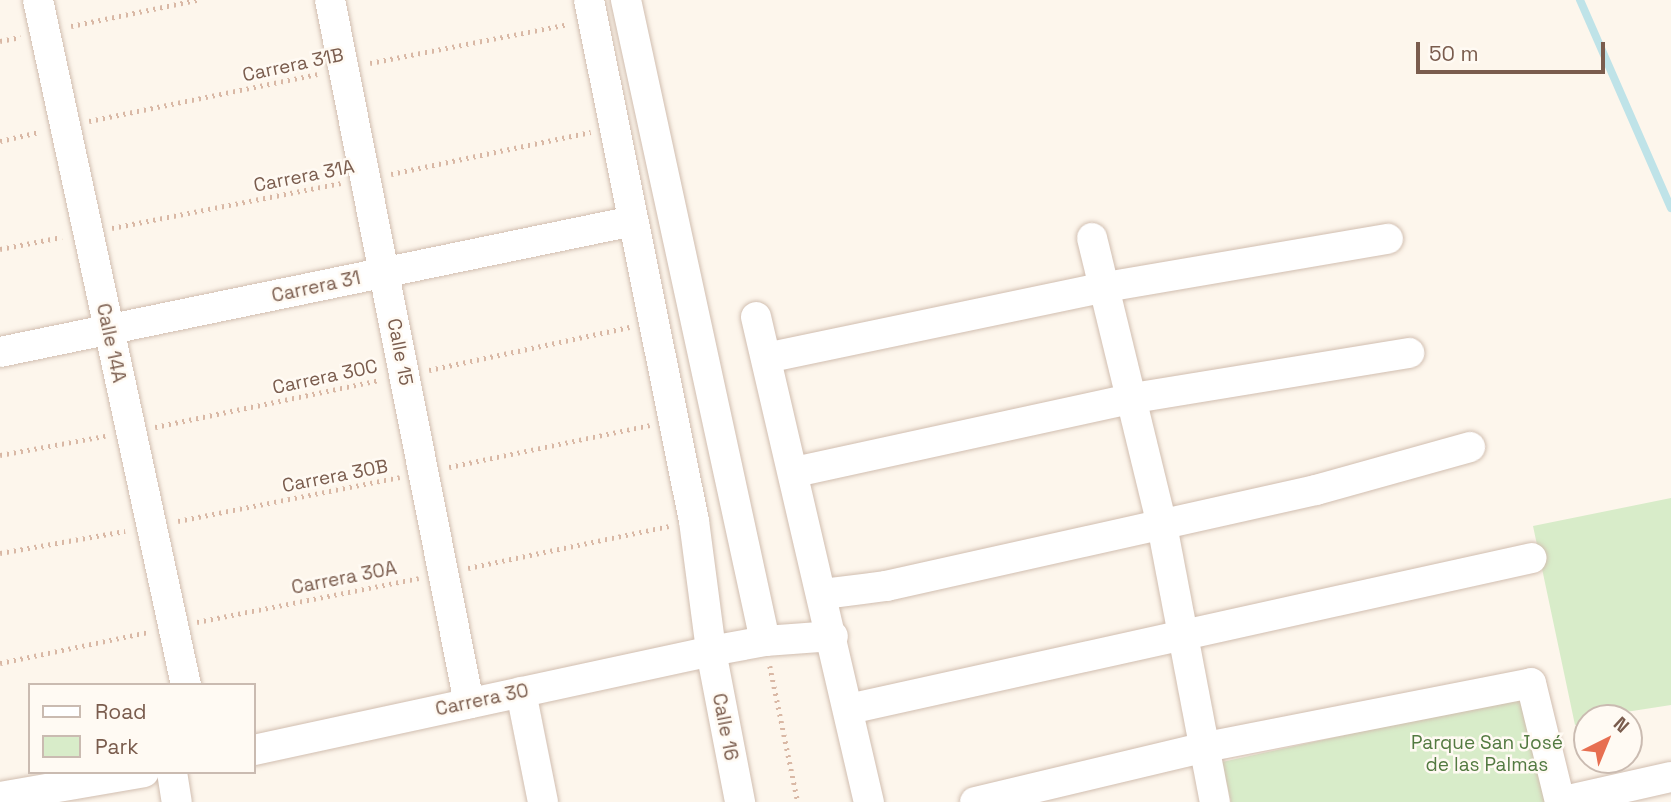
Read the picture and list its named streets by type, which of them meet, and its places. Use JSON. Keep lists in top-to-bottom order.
{
  "streets": {
    "street": [
      "Carrera 31",
      "Calle 14A",
      "Calle 15",
      "Carrera 30",
      "Calle 16"
    ],
    "path": [
      "Carrera 31B",
      "Carrera 31A",
      "Carrera 30C",
      "Carrera 30B",
      "Carrera 30A"
    ]
  },
  "crossings": [
    ["Carrera 31B", "Calle 14A"],
    ["Carrera 31B", "Calle 15"],
    ["Carrera 31B", "Calle 16"],
    ["Carrera 31A", "Calle 14A"],
    ["Carrera 31A", "Calle 15"],
    ["Carrera 31A", "Calle 16"],
    ["Carrera 31", "Calle 14A"],
    ["Carrera 31", "Calle 15"],
    ["Carrera 31", "Calle 16"],
    ["Calle 14A", "Carrera 30C"],
    ["Calle 14A", "Carrera 30B"],
    ["Calle 14A", "Carrera 30A"],
    ["Calle 15", "Carrera 30C"],
    ["Calle 15", "Carrera 30B"],
    ["Calle 15", "Carrera 30A"],
    ["Calle 15", "Carrera 30"],
    ["Carrera 30C", "Calle 16"],
    ["Carrera 30B", "Calle 16"],
    ["Carrera 30A", "Calle 16"],
    ["Carrera 30", "Calle 16"]
  ],
  "parks": ["Parque San José de las Palmas"],
  "legend": ["Road", "Park"],
  "scale_bar": "50 m",
  "north": "top right"
}
